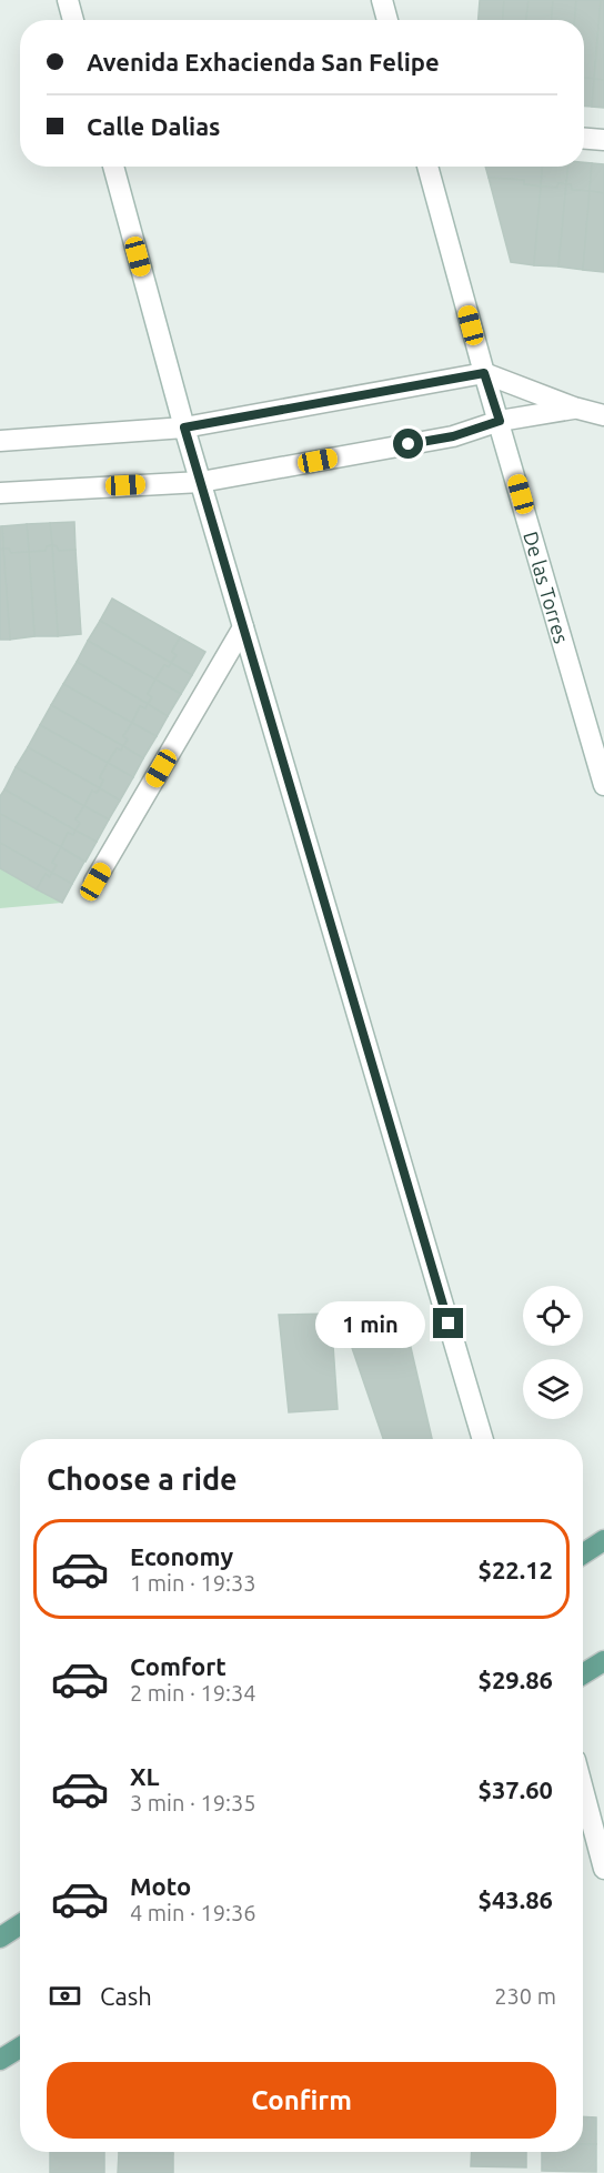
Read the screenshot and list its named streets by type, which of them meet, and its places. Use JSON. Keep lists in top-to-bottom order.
{
  "streets": {
    "main road": ["De las Torres"]
  },
  "page": {
    "banner": ["Avenida Exhacienda San Felipe", "Calle Dalias"],
    "bubble": "1 min",
    "heading": "Choose a ride",
    "list": [
      {
        "name": "Economy",
        "note": "1 min · 19:33",
        "value": "$22.12"
      },
      {
        "name": "Comfort",
        "note": "2 min · 19:34",
        "value": "$29.86"
      },
      {
        "name": "XL",
        "note": "3 min · 19:35",
        "value": "$37.60"
      },
      {
        "name": "Moto",
        "note": "4 min · 19:36",
        "value": "$43.86"
      }
    ],
    "pay": ["Cash", "230 m"],
    "buttons": "Confirm"
  }
}
